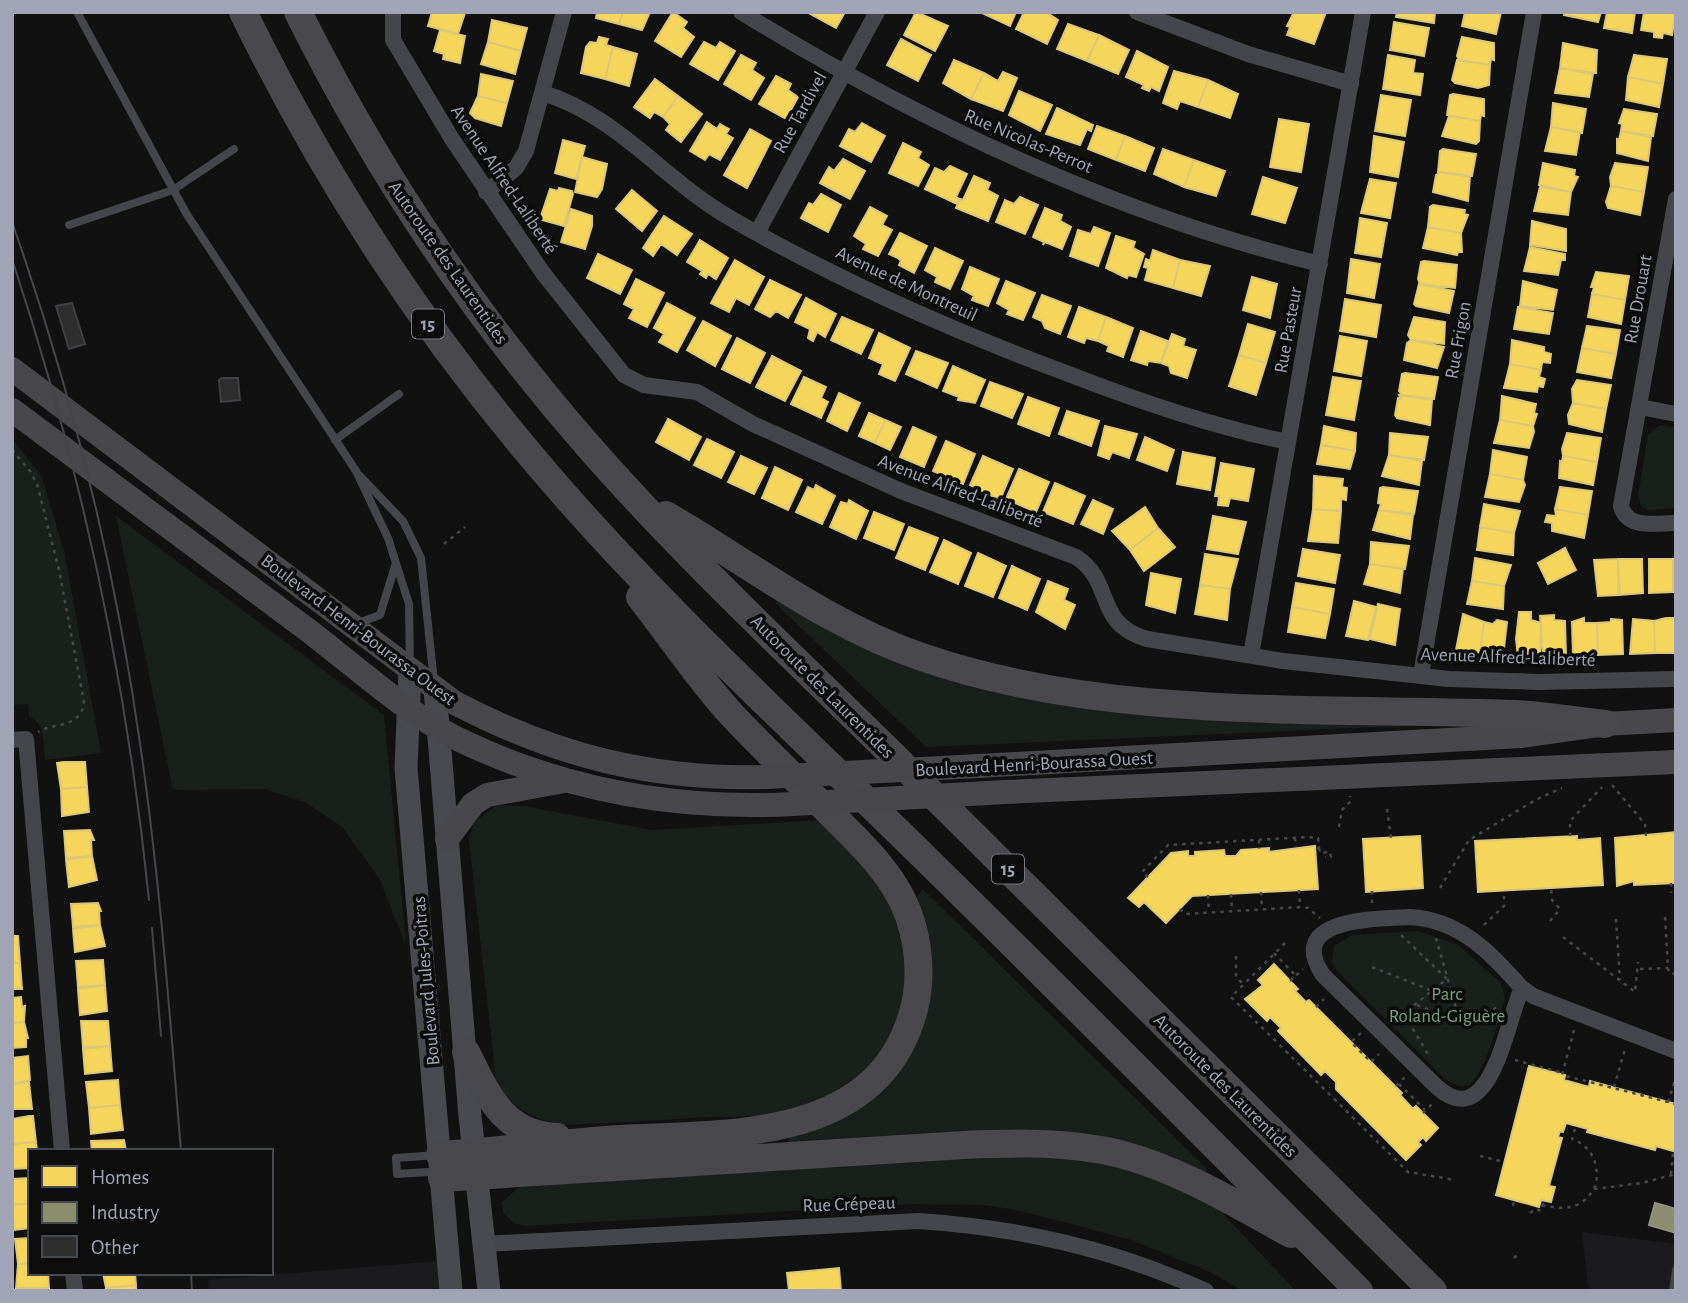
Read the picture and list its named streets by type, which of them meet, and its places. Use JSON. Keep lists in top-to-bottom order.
{
  "streets": {
    "highway": ["Autoroute des Laurentides", "15"],
    "main road": ["Boulevard Henri-Bourassa Ouest"],
    "street": [
      "Rue Tardivel",
      "Rue Nicolas-Perrot",
      "Avenue Alfred-Laliberté",
      "Avenue de Montreuil",
      "Rue Drouart",
      "Rue Pasteur",
      "Rue Frigon",
      "Boulevard Jules-Poitras",
      "Rue Crépeau"
    ]
  },
  "crossings": [
    ["Rue Tardivel", "Rue Nicolas-Perrot"],
    ["Rue Tardivel", "Avenue de Montreuil"],
    ["Rue Nicolas-Perrot", "Rue Pasteur"],
    ["Avenue Alfred-Laliberté", "Rue Pasteur"],
    ["Avenue Alfred-Laliberté", "Rue Frigon"],
    ["Avenue de Montreuil", "Rue Pasteur"],
    ["Boulevard Henri-Bourassa Ouest", "Boulevard Jules-Poitras"],
    ["Boulevard Jules-Poitras", "Rue Crépeau"]
  ],
  "parks": ["Parc Roland-Giguère"],
  "legend": ["Homes", "Industry", "Other"]
}
